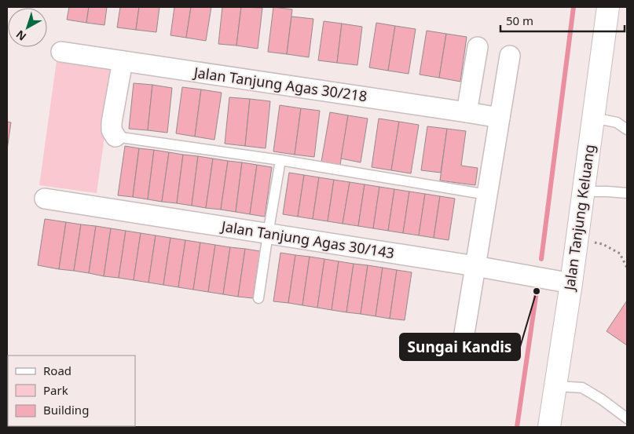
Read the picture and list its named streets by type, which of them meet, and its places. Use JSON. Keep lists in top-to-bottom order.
{
  "streets": {
    "main road": ["Jalan Tanjung Keluang"],
    "street": ["Jalan Tanjung Agas 30/218", "Jalan Tanjung Agas 30/143"]
  },
  "crossings": [
    ["Jalan Tanjung Keluang", "Jalan Tanjung Agas 30/143"]
  ],
  "places": ["Sungai Kandis"],
  "legend": ["Road", "Park", "Building"],
  "scale_bar": "50 m",
  "north": "bottom left"
}
